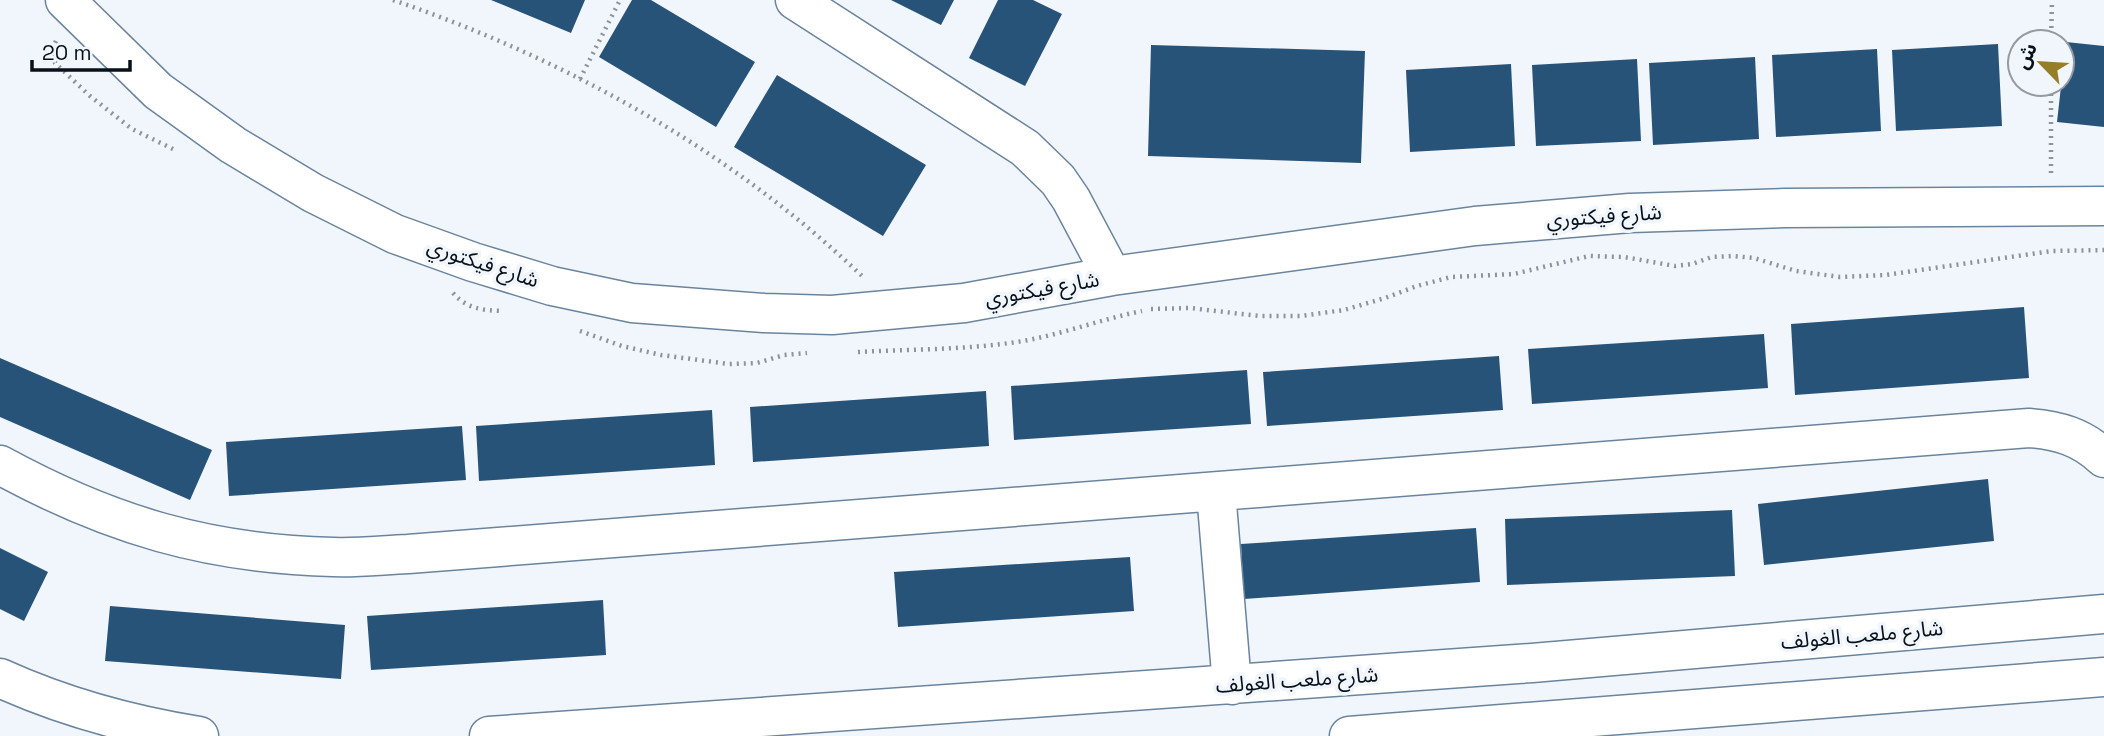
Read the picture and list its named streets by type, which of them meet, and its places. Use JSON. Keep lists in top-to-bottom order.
{
  "streets": {
    "street": ["شارع فيكتوري", "شارع ملعب الغولف"]
  },
  "scale_bar": "20 m",
  "north": "top left"
}
